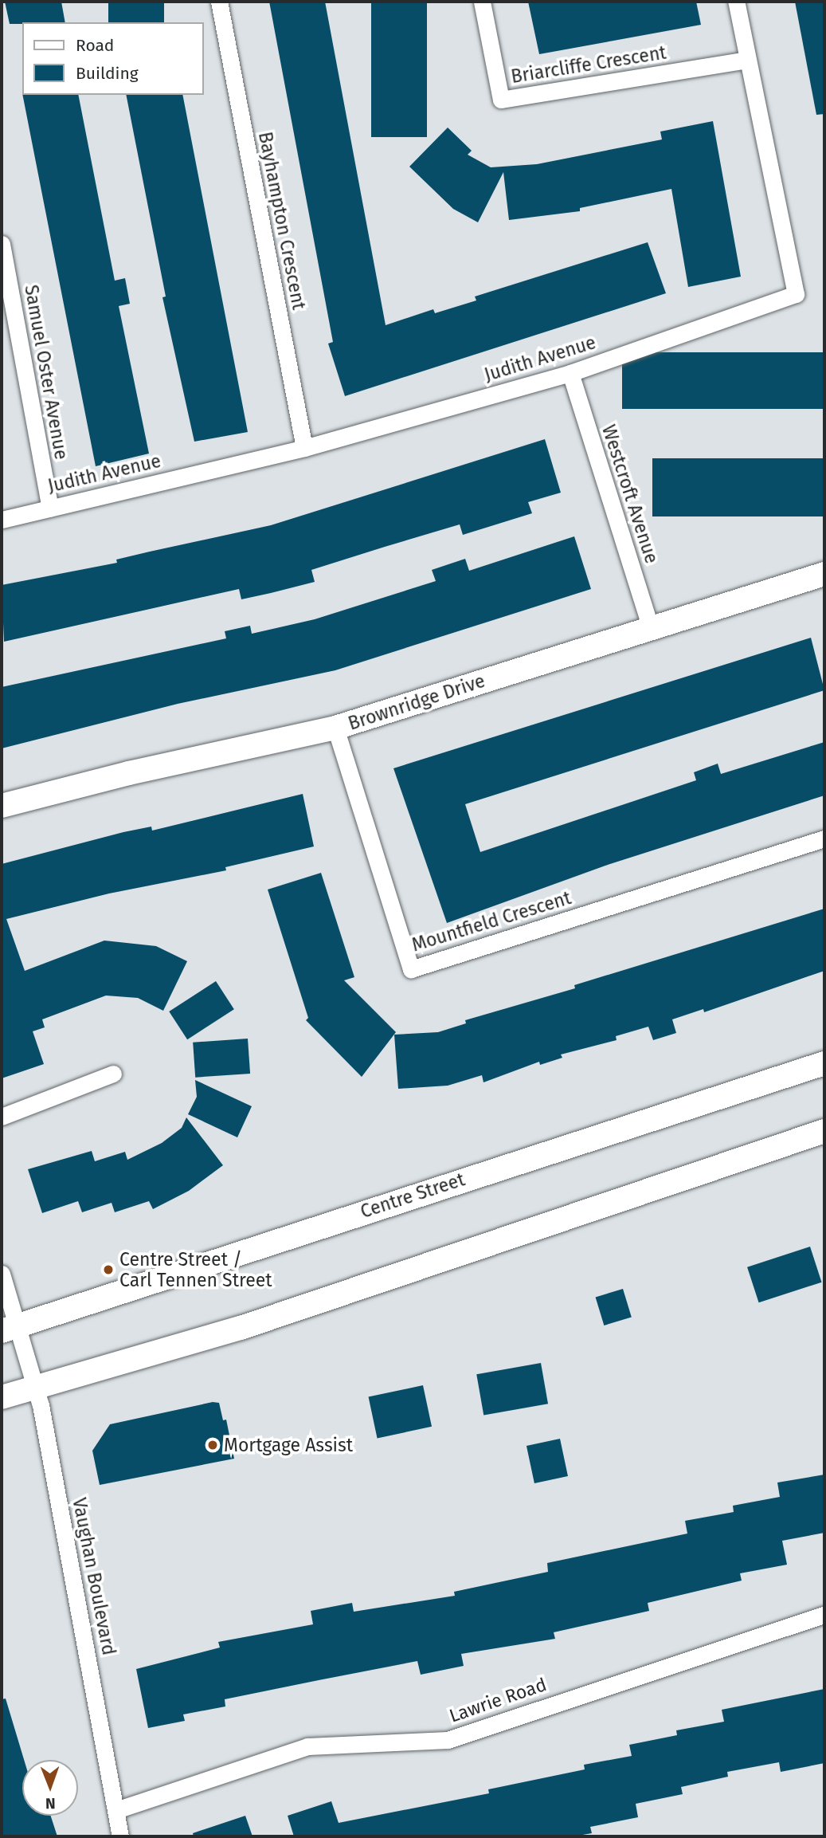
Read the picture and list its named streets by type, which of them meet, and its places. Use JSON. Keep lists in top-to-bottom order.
{
  "streets": {
    "main road": ["Brownridge Drive", "Centre Street"],
    "street": [
      "Briarcliffe Crescent",
      "Bayhampton Crescent",
      "Judith Avenue",
      "Samuel Oster Avenue",
      "Westcroft Avenue",
      "Mountfield Crescent",
      "Vaughan Boulevard",
      "Lawrie Road"
    ]
  },
  "crossings": [
    ["Briarcliffe Crescent", "Judith Avenue"],
    ["Bayhampton Crescent", "Judith Avenue"],
    ["Judith Avenue", "Samuel Oster Avenue"],
    ["Judith Avenue", "Westcroft Avenue"],
    ["Westcroft Avenue", "Brownridge Drive"],
    ["Brownridge Drive", "Mountfield Crescent"],
    ["Centre Street", "Vaughan Boulevard"],
    ["Vaughan Boulevard", "Lawrie Road"]
  ],
  "places": ["Centre Street / Carl Tennen Street", "Mortgage Assist"],
  "legend": ["Road", "Building"],
  "north": "bottom"
}
